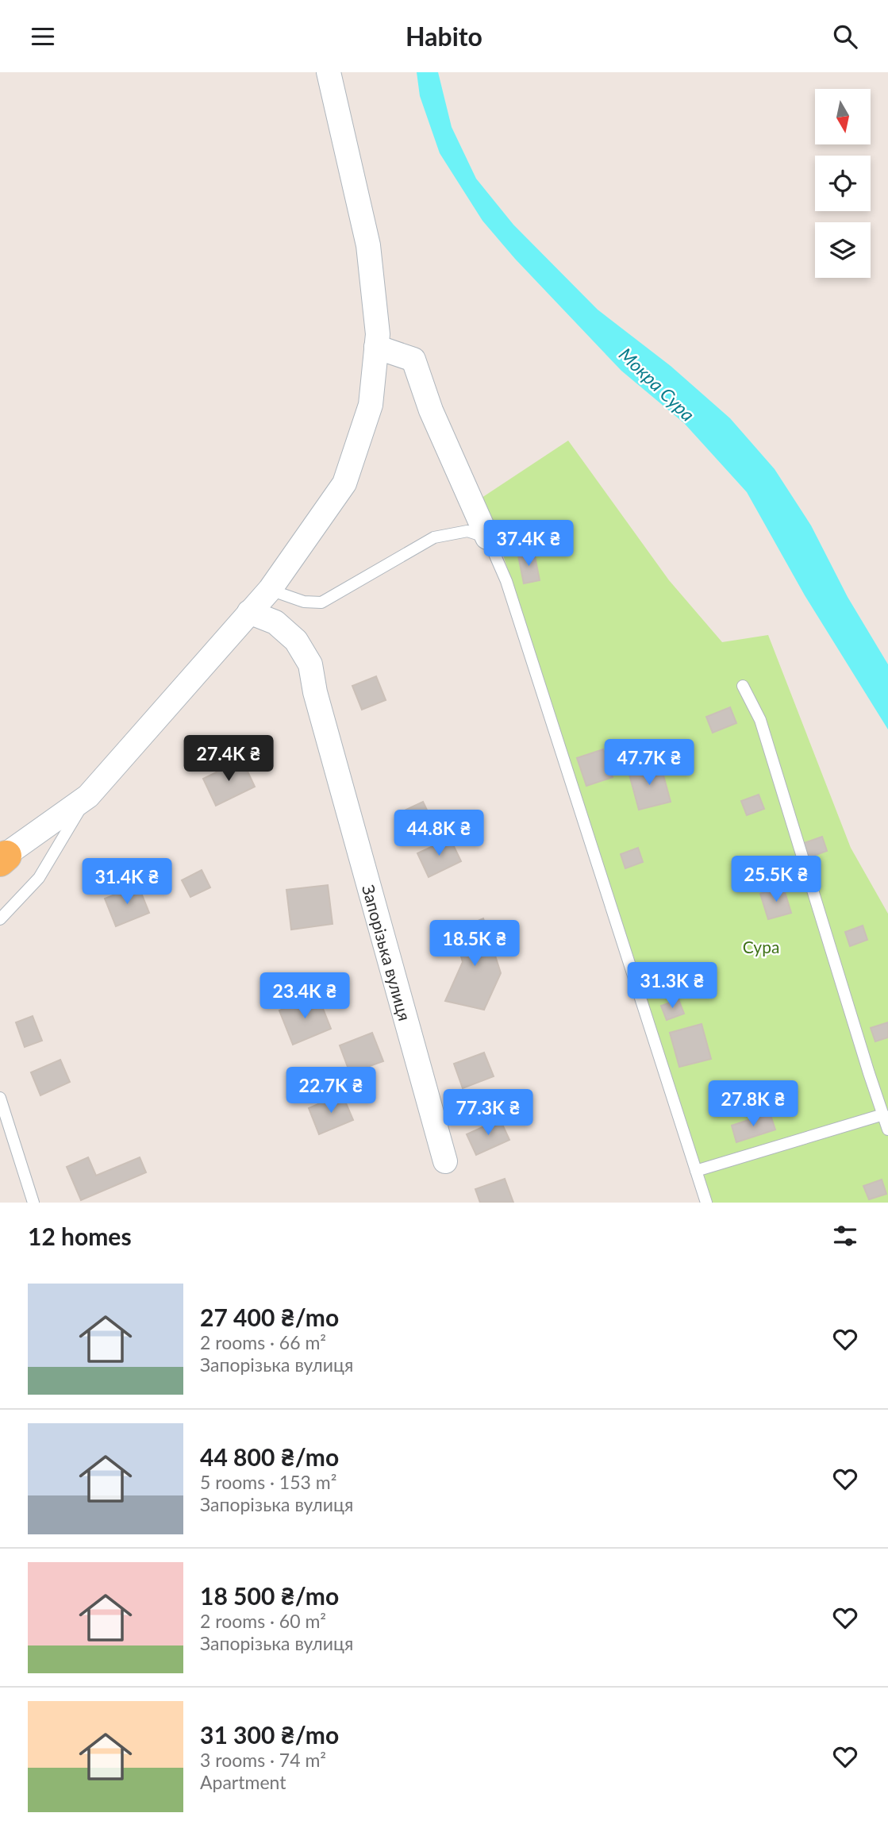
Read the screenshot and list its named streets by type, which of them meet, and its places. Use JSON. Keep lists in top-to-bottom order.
{
  "streets": {
    "street": ["Запорізька вулиця"]
  },
  "water": ["Мокра Сура"],
  "parks": ["Сура"],
  "north": "bottom",
  "page": {
    "header": "Habito",
    "price": [
      "37.4K ₴",
      "27.4K ₴",
      "47.7K ₴",
      "44.8K ₴",
      "25.5K ₴",
      "31.4K ₴",
      "18.5K ₴",
      "31.3K ₴",
      "23.4K ₴",
      "22.7K ₴",
      "27.8K ₴",
      "77.3K ₴"
    ],
    "heading": "12 homes",
    "list": [
      {
        "name": "27 400 ₴/mo",
        "note": "2 rooms · 66 m² · Запорізька вулиця"
      },
      {
        "name": "44 800 ₴/mo",
        "note": "5 rooms · 153 m² · Запорізька вулиця"
      },
      {
        "name": "18 500 ₴/mo",
        "note": "2 rooms · 60 m² · Запорізька вулиця"
      },
      {
        "name": "31 300 ₴/mo",
        "note": "3 rooms · 74 m² · Apartment"
      }
    ]
  }
}
